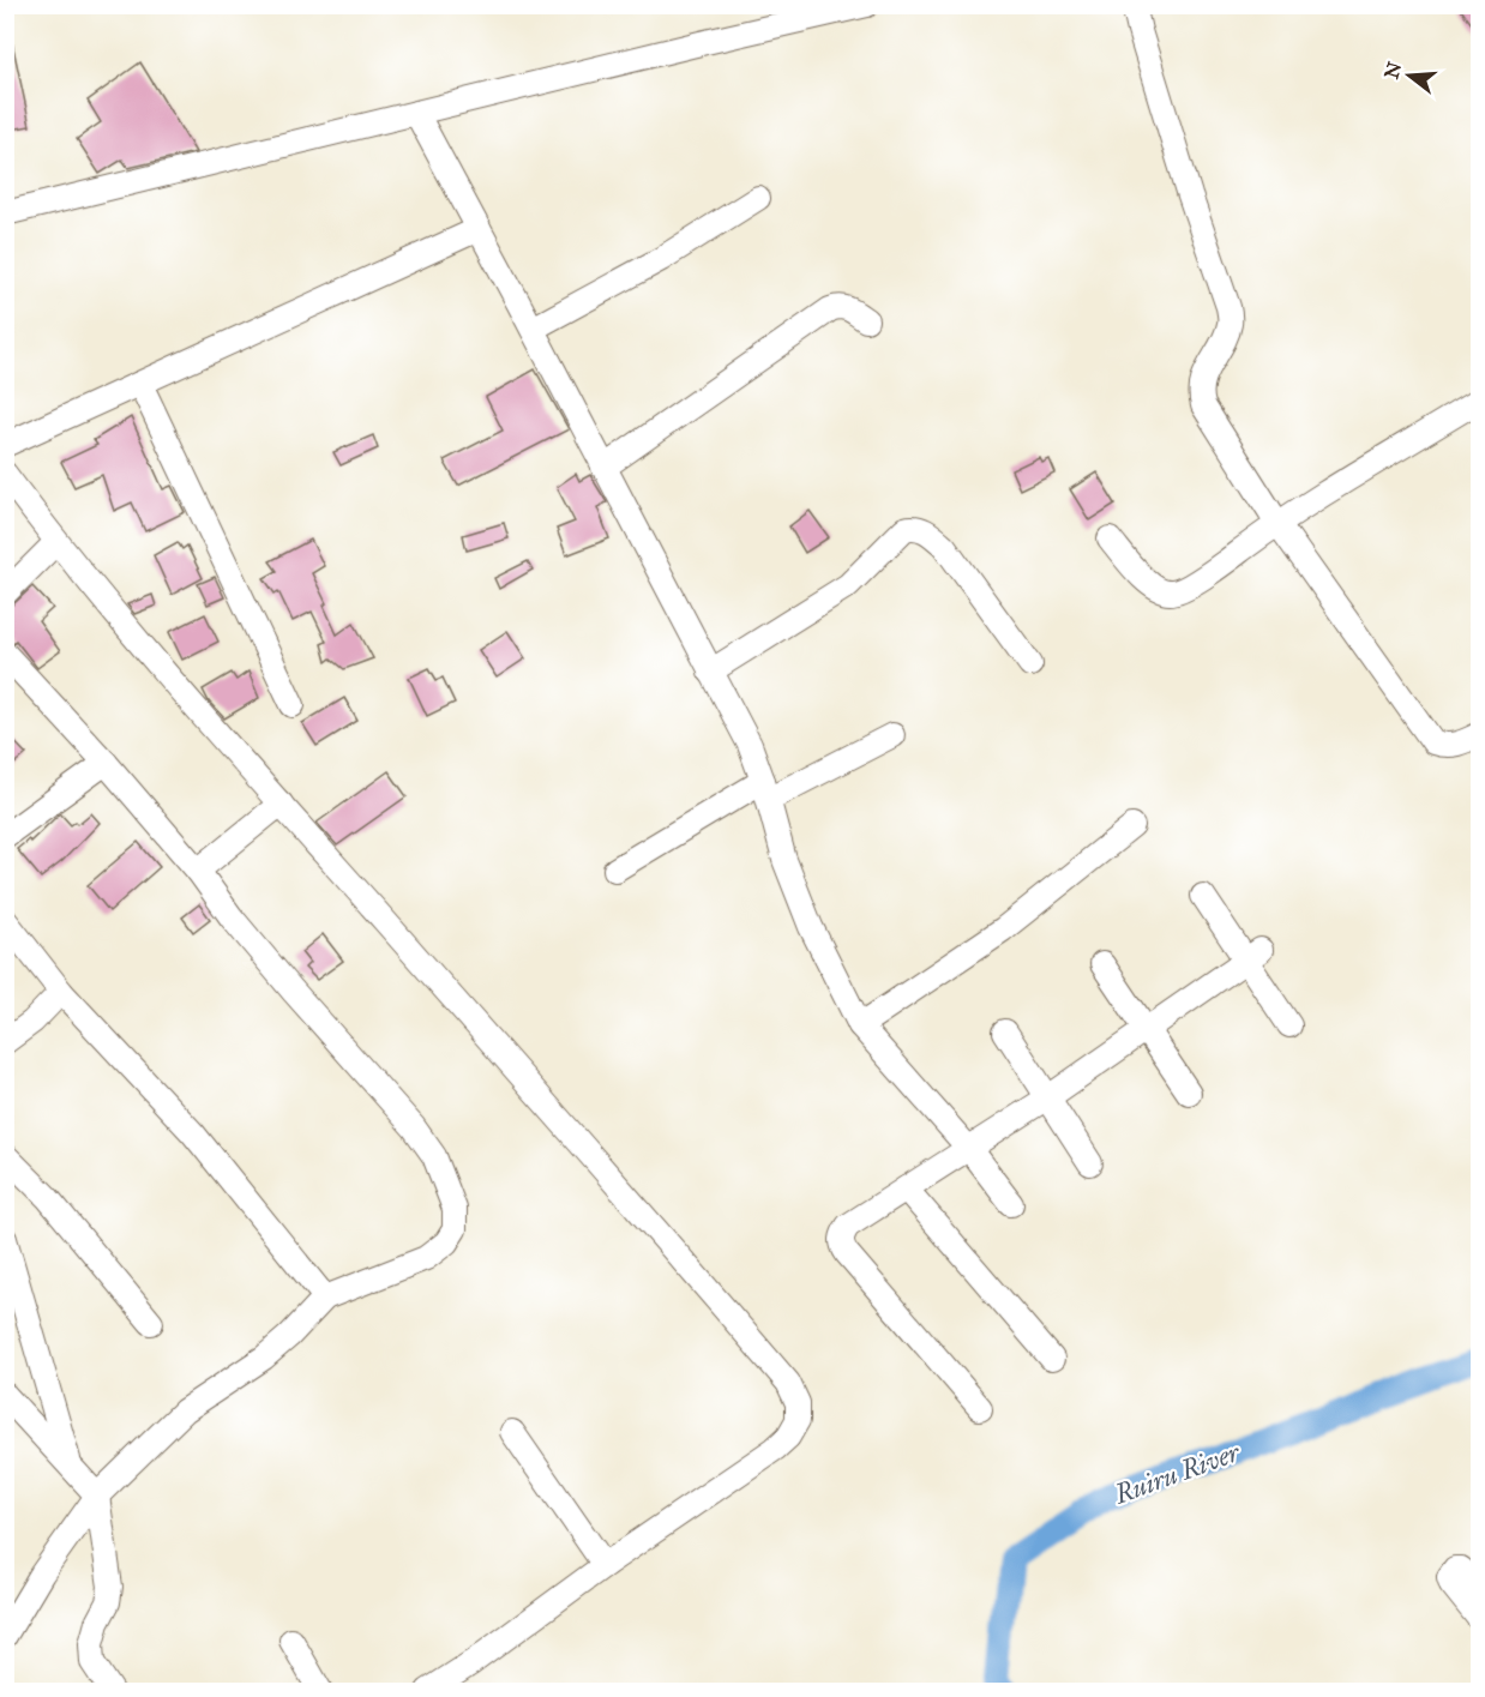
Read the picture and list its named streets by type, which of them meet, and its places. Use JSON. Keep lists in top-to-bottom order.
{
  "water": ["Ruiru River"],
  "north": "left"
}
